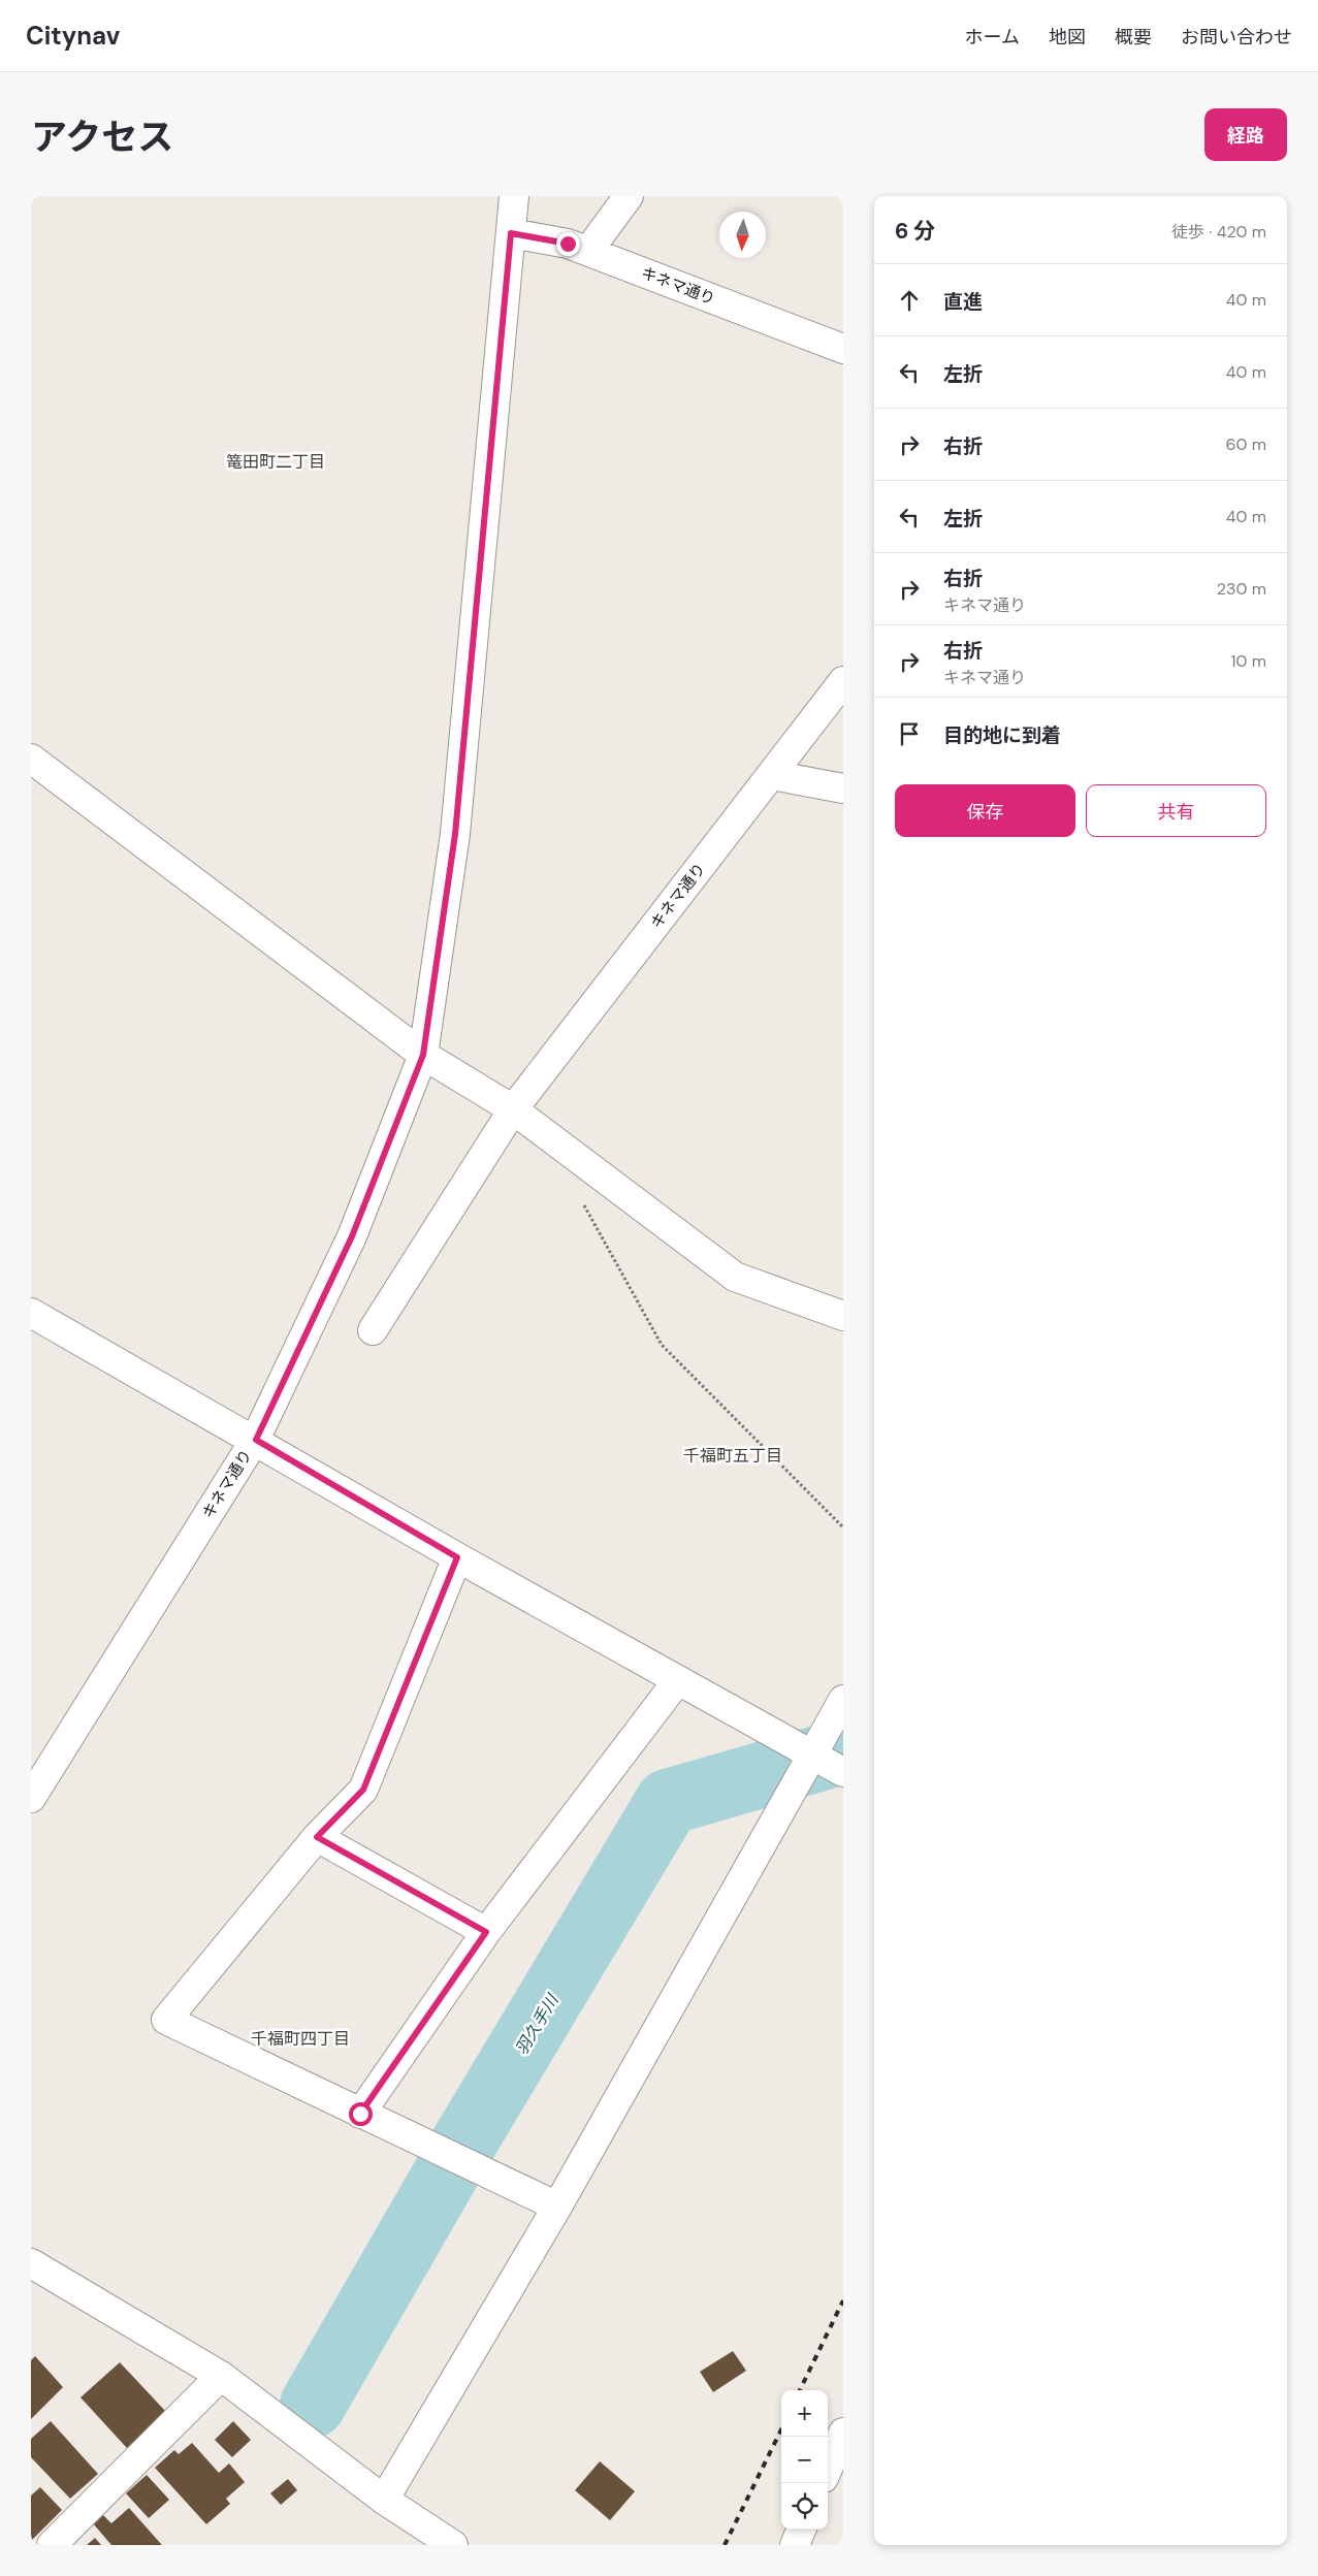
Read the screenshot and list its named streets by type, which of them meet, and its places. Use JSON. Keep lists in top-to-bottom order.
{
  "streets": {
    "street": ["キネマ通り"]
  },
  "districts": ["篭田町二丁目", "千福町五丁目", "千福町四丁目"],
  "water": ["羽久手川"],
  "north": "bottom",
  "page": {
    "header": "Citynav",
    "nav": [
      "ホーム",
      "地図",
      "概要",
      "お問い合わせ"
    ],
    "title": "アクセス",
    "buttons": [
      "経路",
      ["保存", "共有"]
    ],
    "heading": ["6 分", "徒歩 · 420 m"],
    "list": [
      ["直進", "40 m"],
      ["左折", "40 m"],
      ["右折", "60 m"],
      ["左折", "40 m"],
      ["右折", "キネマ通り", "230 m"],
      ["右折", "キネマ通り", "10 m"],
      "目的地に到着"
    ],
    "map_buttons": ["+", "−"]
  }
}
